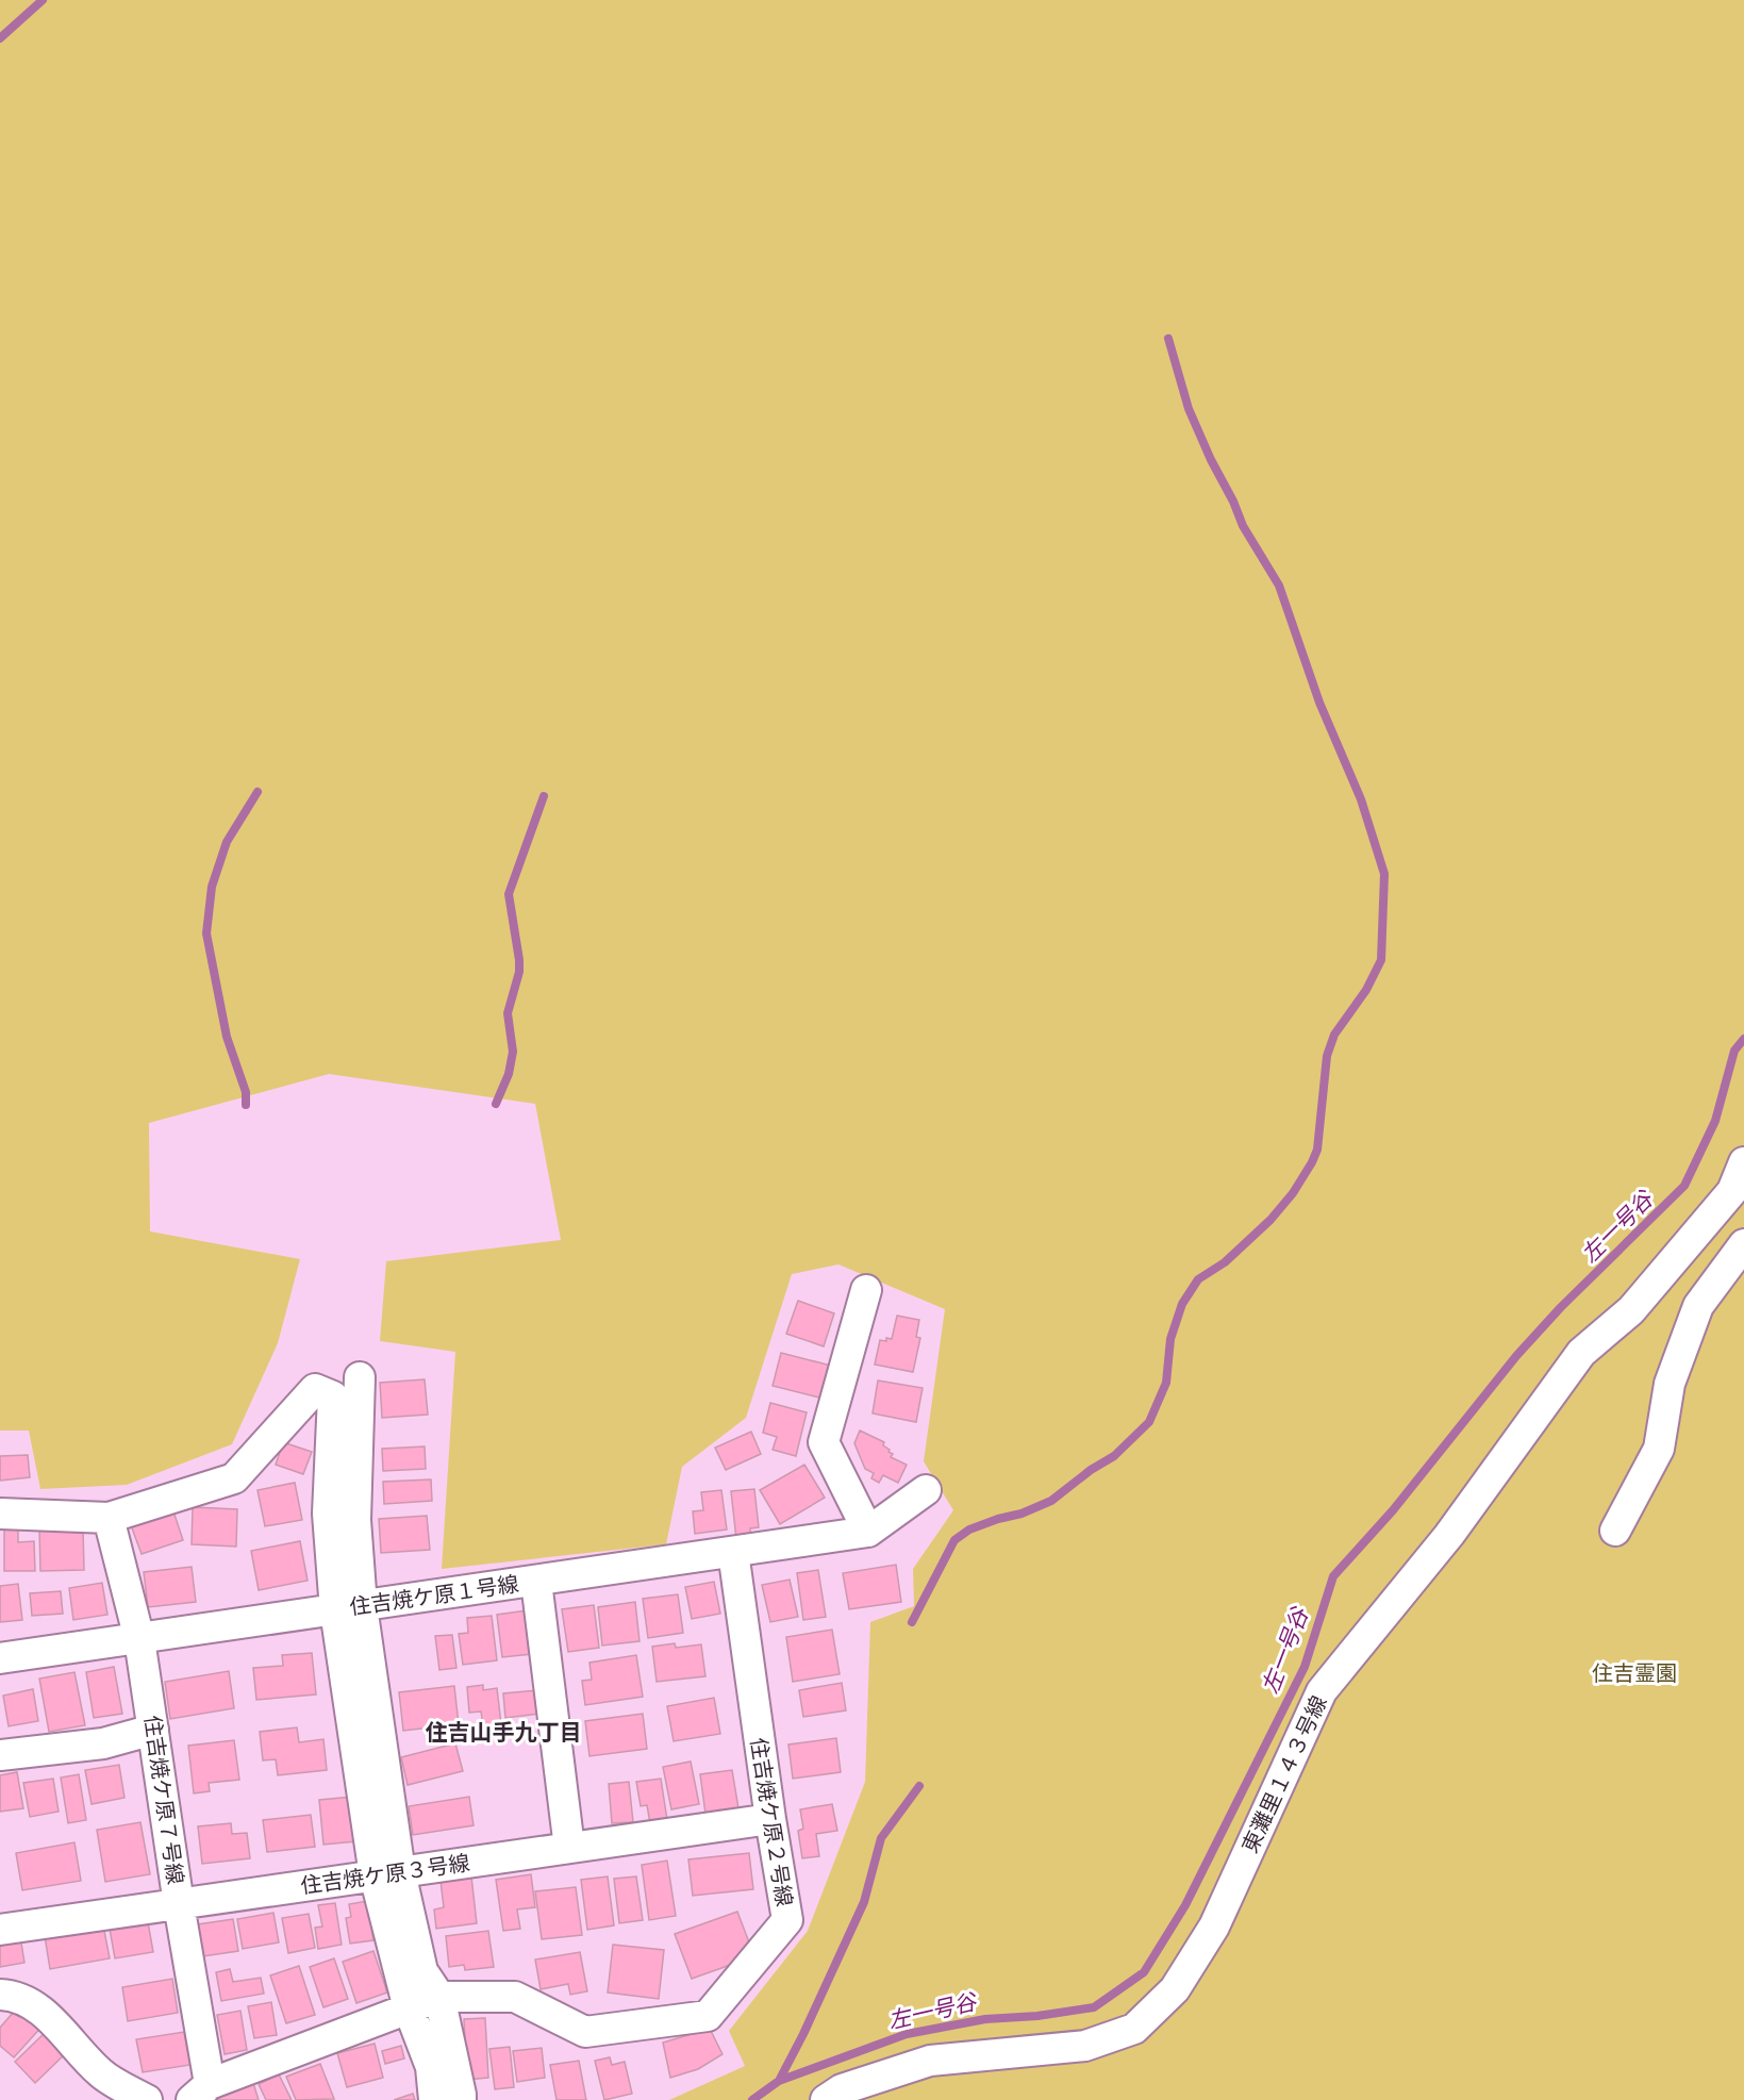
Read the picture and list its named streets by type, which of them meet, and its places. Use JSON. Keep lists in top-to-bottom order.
{
  "streets": {
    "street": [
      "住吉焼ケ原１号線",
      "東灘里１４３号線",
      "住吉焼ケ原７号線",
      "住吉焼ケ原２号線",
      "住吉焼ケ原３号線"
    ]
  },
  "crossings": [
    ["住吉焼ケ原１号線", "住吉焼ケ原７号線"],
    ["住吉焼ケ原１号線", "住吉焼ケ原２号線"],
    ["住吉焼ケ原７号線", "住吉焼ケ原２号線"],
    ["住吉焼ケ原７号線", "住吉焼ケ原３号線"],
    ["住吉焼ケ原２号線", "住吉焼ケ原３号線"]
  ],
  "districts": ["住吉山手九丁目"],
  "water": ["左一号谷"],
  "parks": ["住吉霊園"]
}
